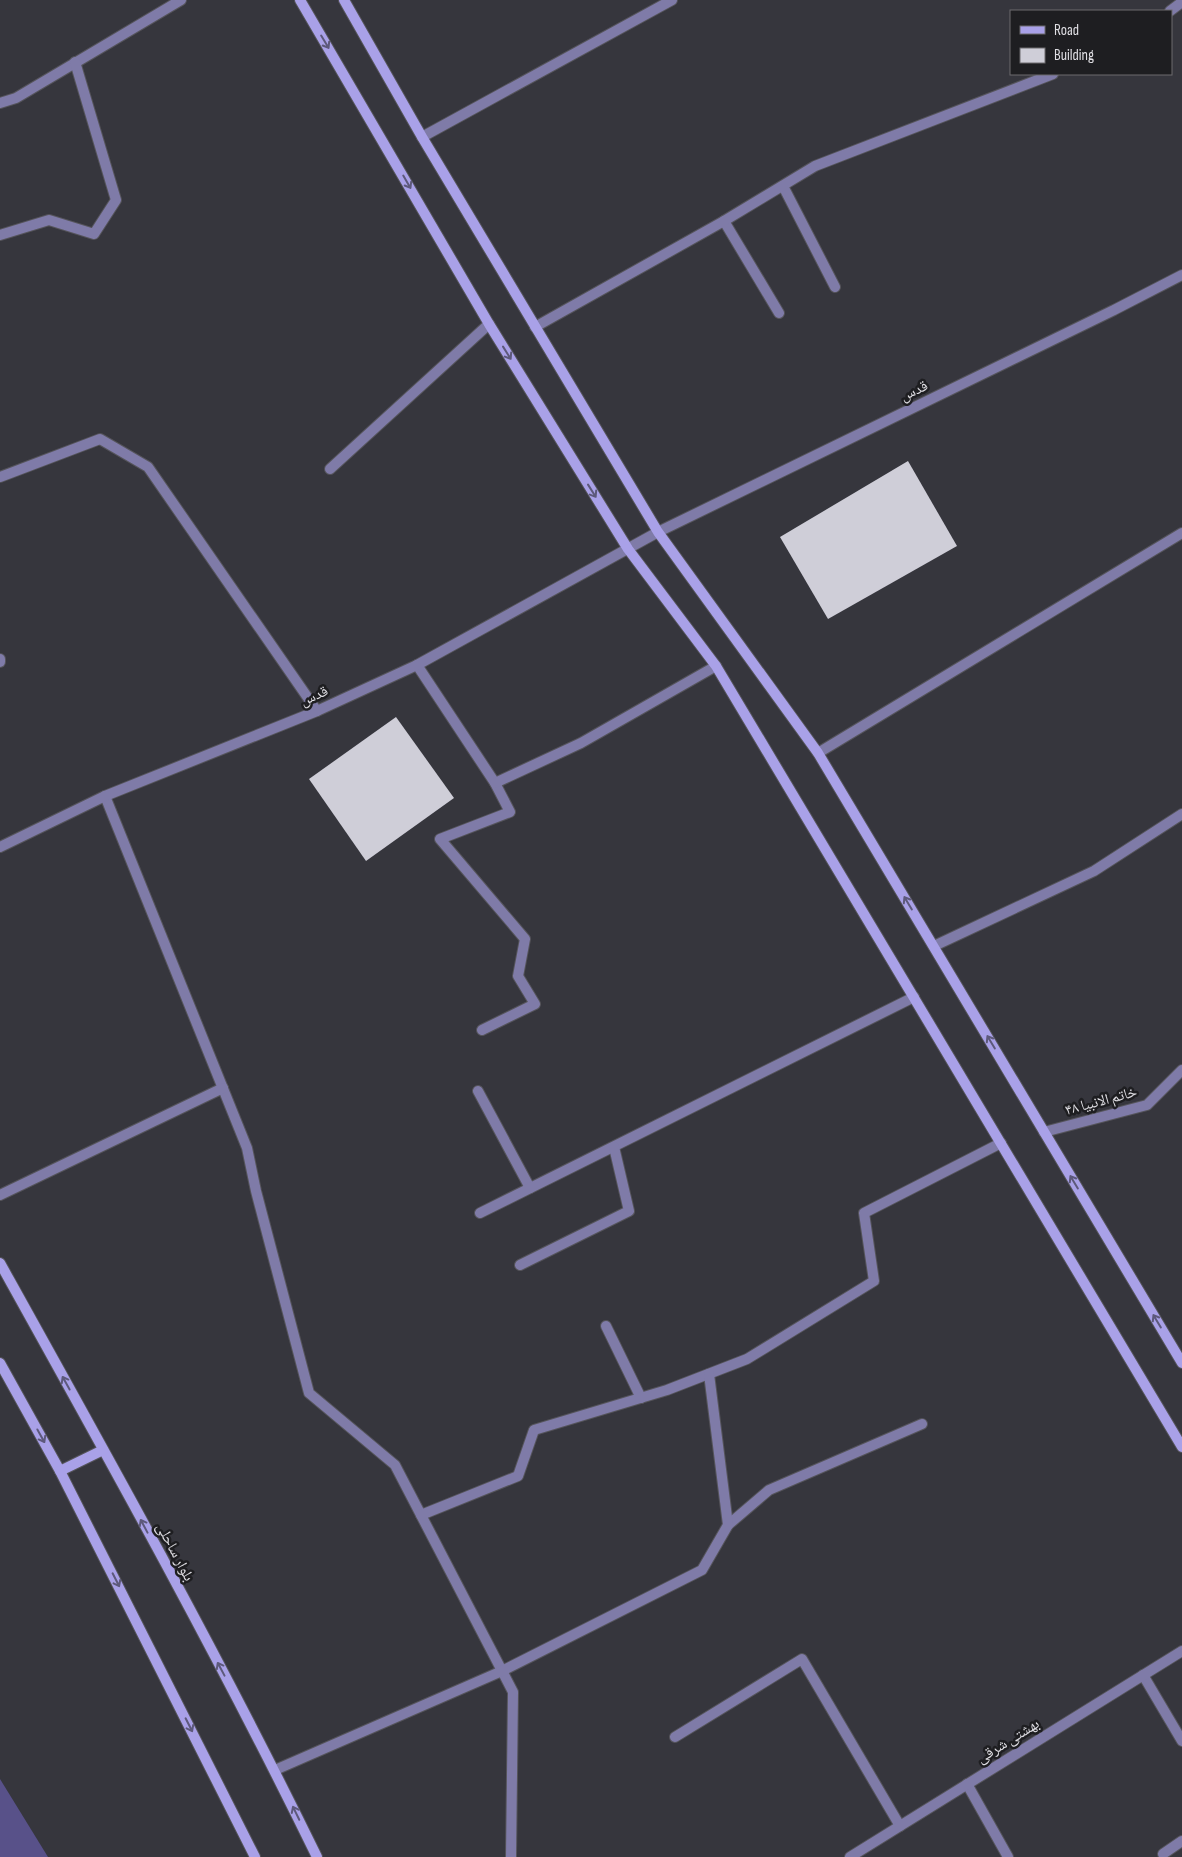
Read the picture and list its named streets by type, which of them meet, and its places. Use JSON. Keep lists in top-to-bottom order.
{
  "streets": {
    "main road": ["بلوار ساحلی"],
    "street": ["قدس", "خاتم الانبیا ۴۸", "بهشتی شرقی"]
  },
  "legend": ["Road", "Building"]
}
